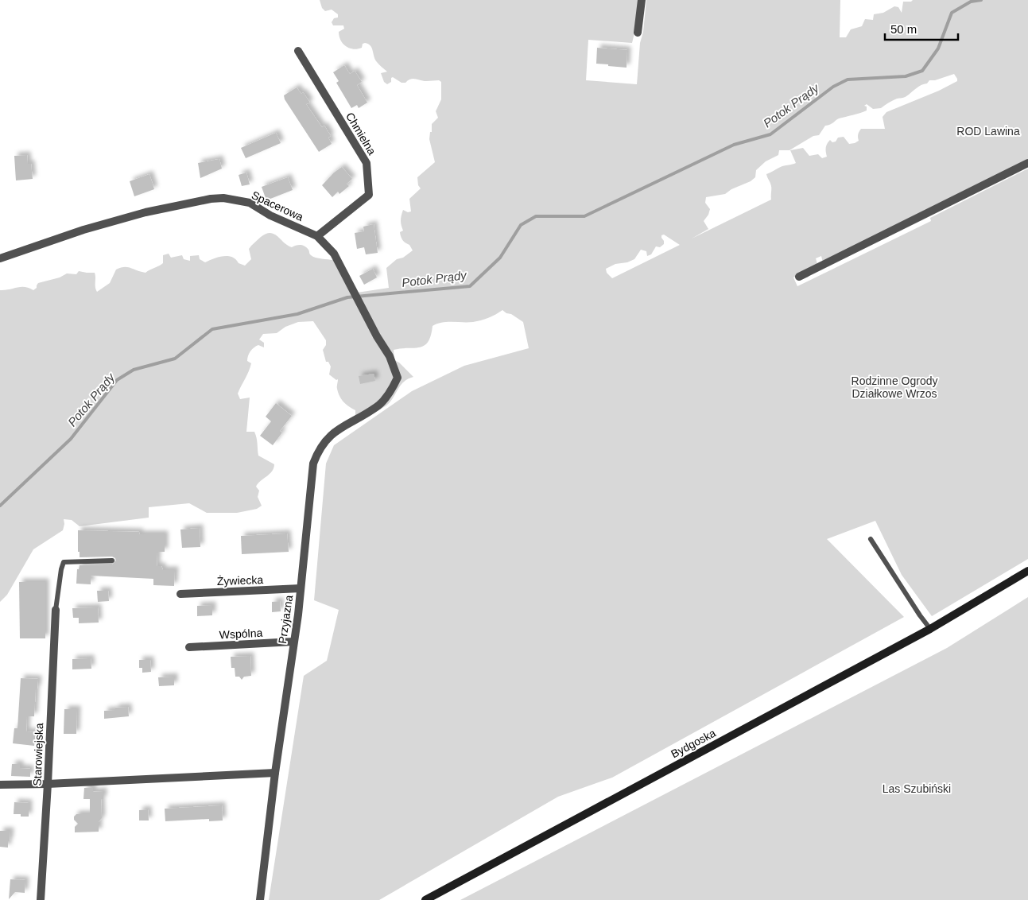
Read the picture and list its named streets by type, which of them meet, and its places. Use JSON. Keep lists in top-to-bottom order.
{
  "streets": {
    "main road": ["Bydgoska"],
    "street": [
      "Chmielna",
      "Spacerowa",
      "Żywiecka",
      "Przyjazna",
      "Wspólna",
      "Starowiejska"
    ]
  },
  "crossings": [
    ["Chmielna", "Spacerowa"],
    ["Spacerowa", "Przyjazna"],
    ["Żywiecka", "Przyjazna"],
    ["Przyjazna", "Wspólna"]
  ],
  "water": ["Potok Prądy"],
  "parks": ["ROD Lawina", "Rodzinne Ogrody Działkowe Wrzos", "Las Szubiński"],
  "scale_bar": "50 m"
}
